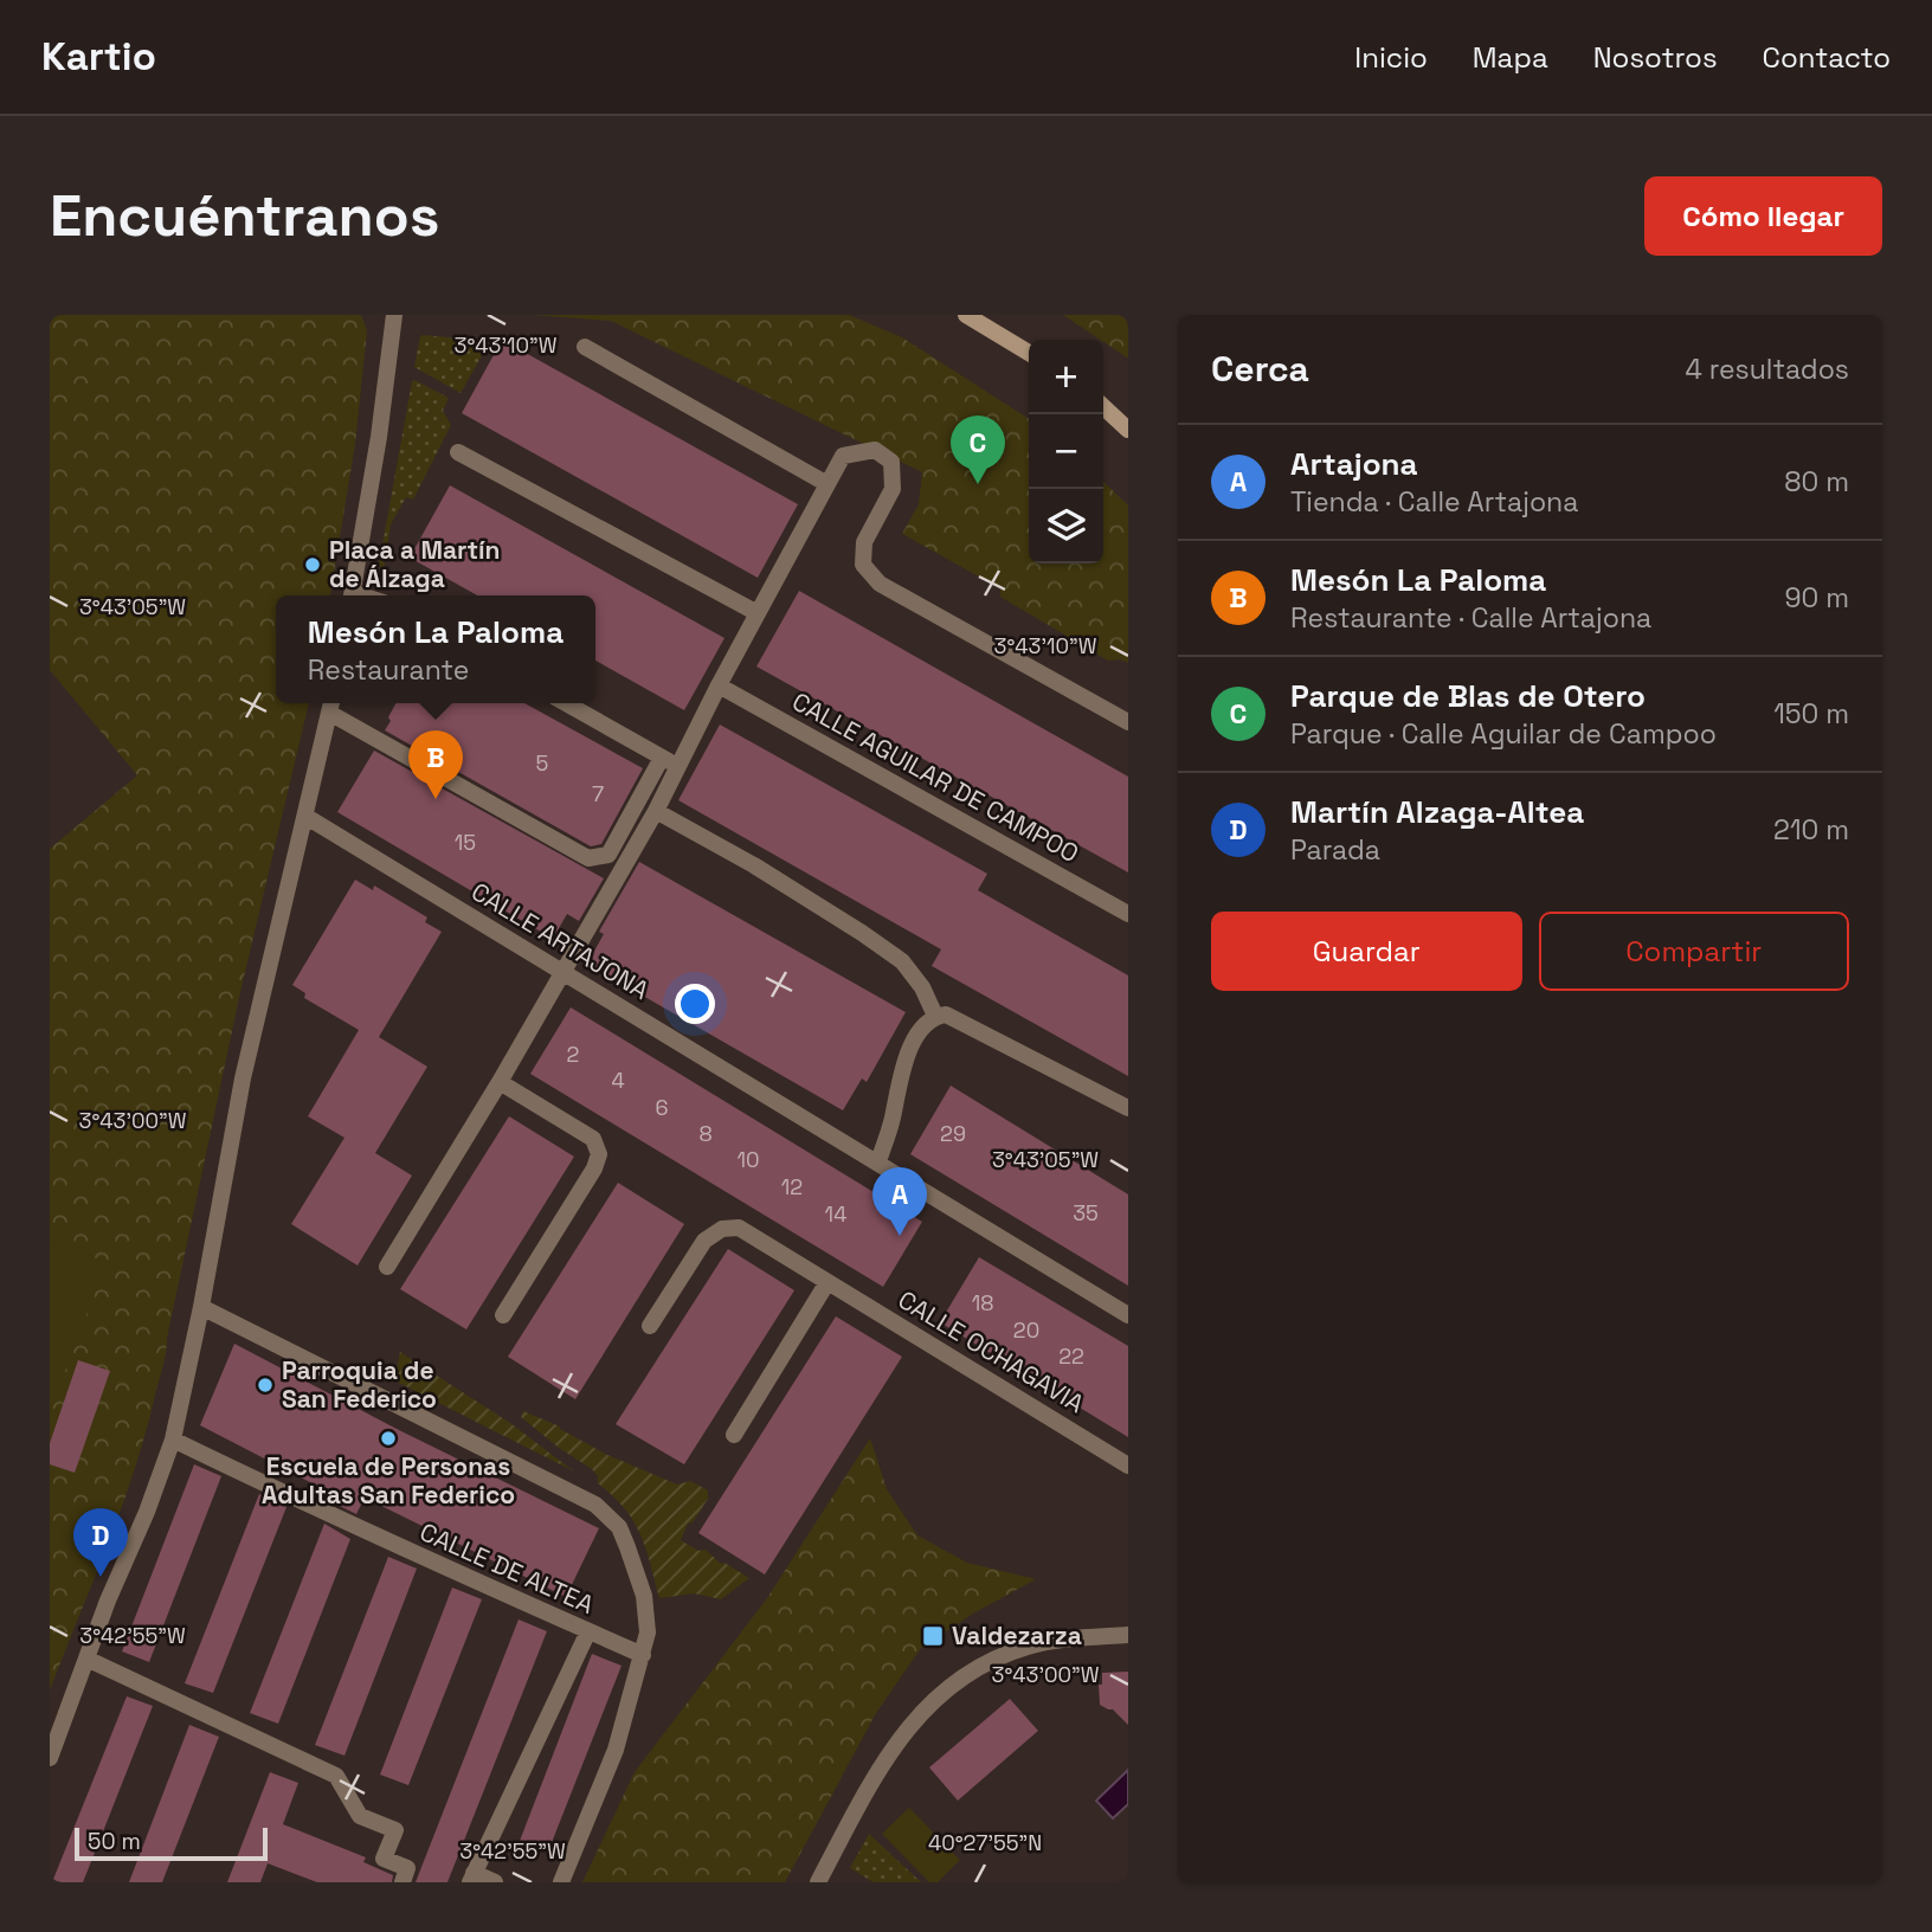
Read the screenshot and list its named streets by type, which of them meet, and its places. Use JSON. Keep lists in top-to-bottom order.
{
  "streets": {
    "street": [
      "CALLE AGUILAR DE CAMPOO",
      "CALLE ARTAJONA",
      "CALLE OCHAGAVIA",
      "CALLE DE ALTEA"
    ]
  },
  "places": {
    "other": ["Placa a Martín de Álzaga", "Parroquia de San Federico", "Escuela de Personas Adultas San Federico"],
    "transit": ["Valdezarza"]
  },
  "house_numbers": [
    "5",
    "7",
    "15",
    "2",
    "4",
    "6",
    "8",
    "29",
    "10",
    "12",
    "35",
    "14",
    "18",
    "20",
    "22"
  ],
  "scale_bar": "50 m",
  "page": {
    "header": "Kartio",
    "nav": [
      "Inicio",
      "Mapa",
      "Nosotros",
      "Contacto"
    ],
    "buttons": [
      "Cómo llegar",
      ["Guardar", "Compartir"]
    ],
    "title": "Encuéntranos",
    "heading": ["Cerca", "4 resultados"],
    "map_buttons": ["+", "−"],
    "pins": [
      "C",
      "B",
      "A",
      "D"
    ],
    "list": [
      {
        "mark": "A",
        "name": "Artajona",
        "note": "Tienda · Calle Artajona",
        "value": "80 m"
      },
      {
        "mark": "B",
        "name": "Mesón La Paloma",
        "note": "Restaurante · Calle Artajona",
        "value": "90 m"
      },
      {
        "mark": "C",
        "name": "Parque de Blas de Otero",
        "note": "Parque · Calle Aguilar de Campoo",
        "value": "150 m"
      },
      {
        "mark": "D",
        "name": "Martín Alzaga-Altea",
        "note": "Parada",
        "value": "210 m"
      }
    ],
    "popup": ["Mesón La Paloma", "Restaurante"],
    "scale": "50 m"
  },
  "coordinates": [
    "3°43'10\"W",
    "3°43'05\"W",
    "3°43'00\"W",
    "3°42'55\"W",
    "40°27'55\"N"
  ]
}
